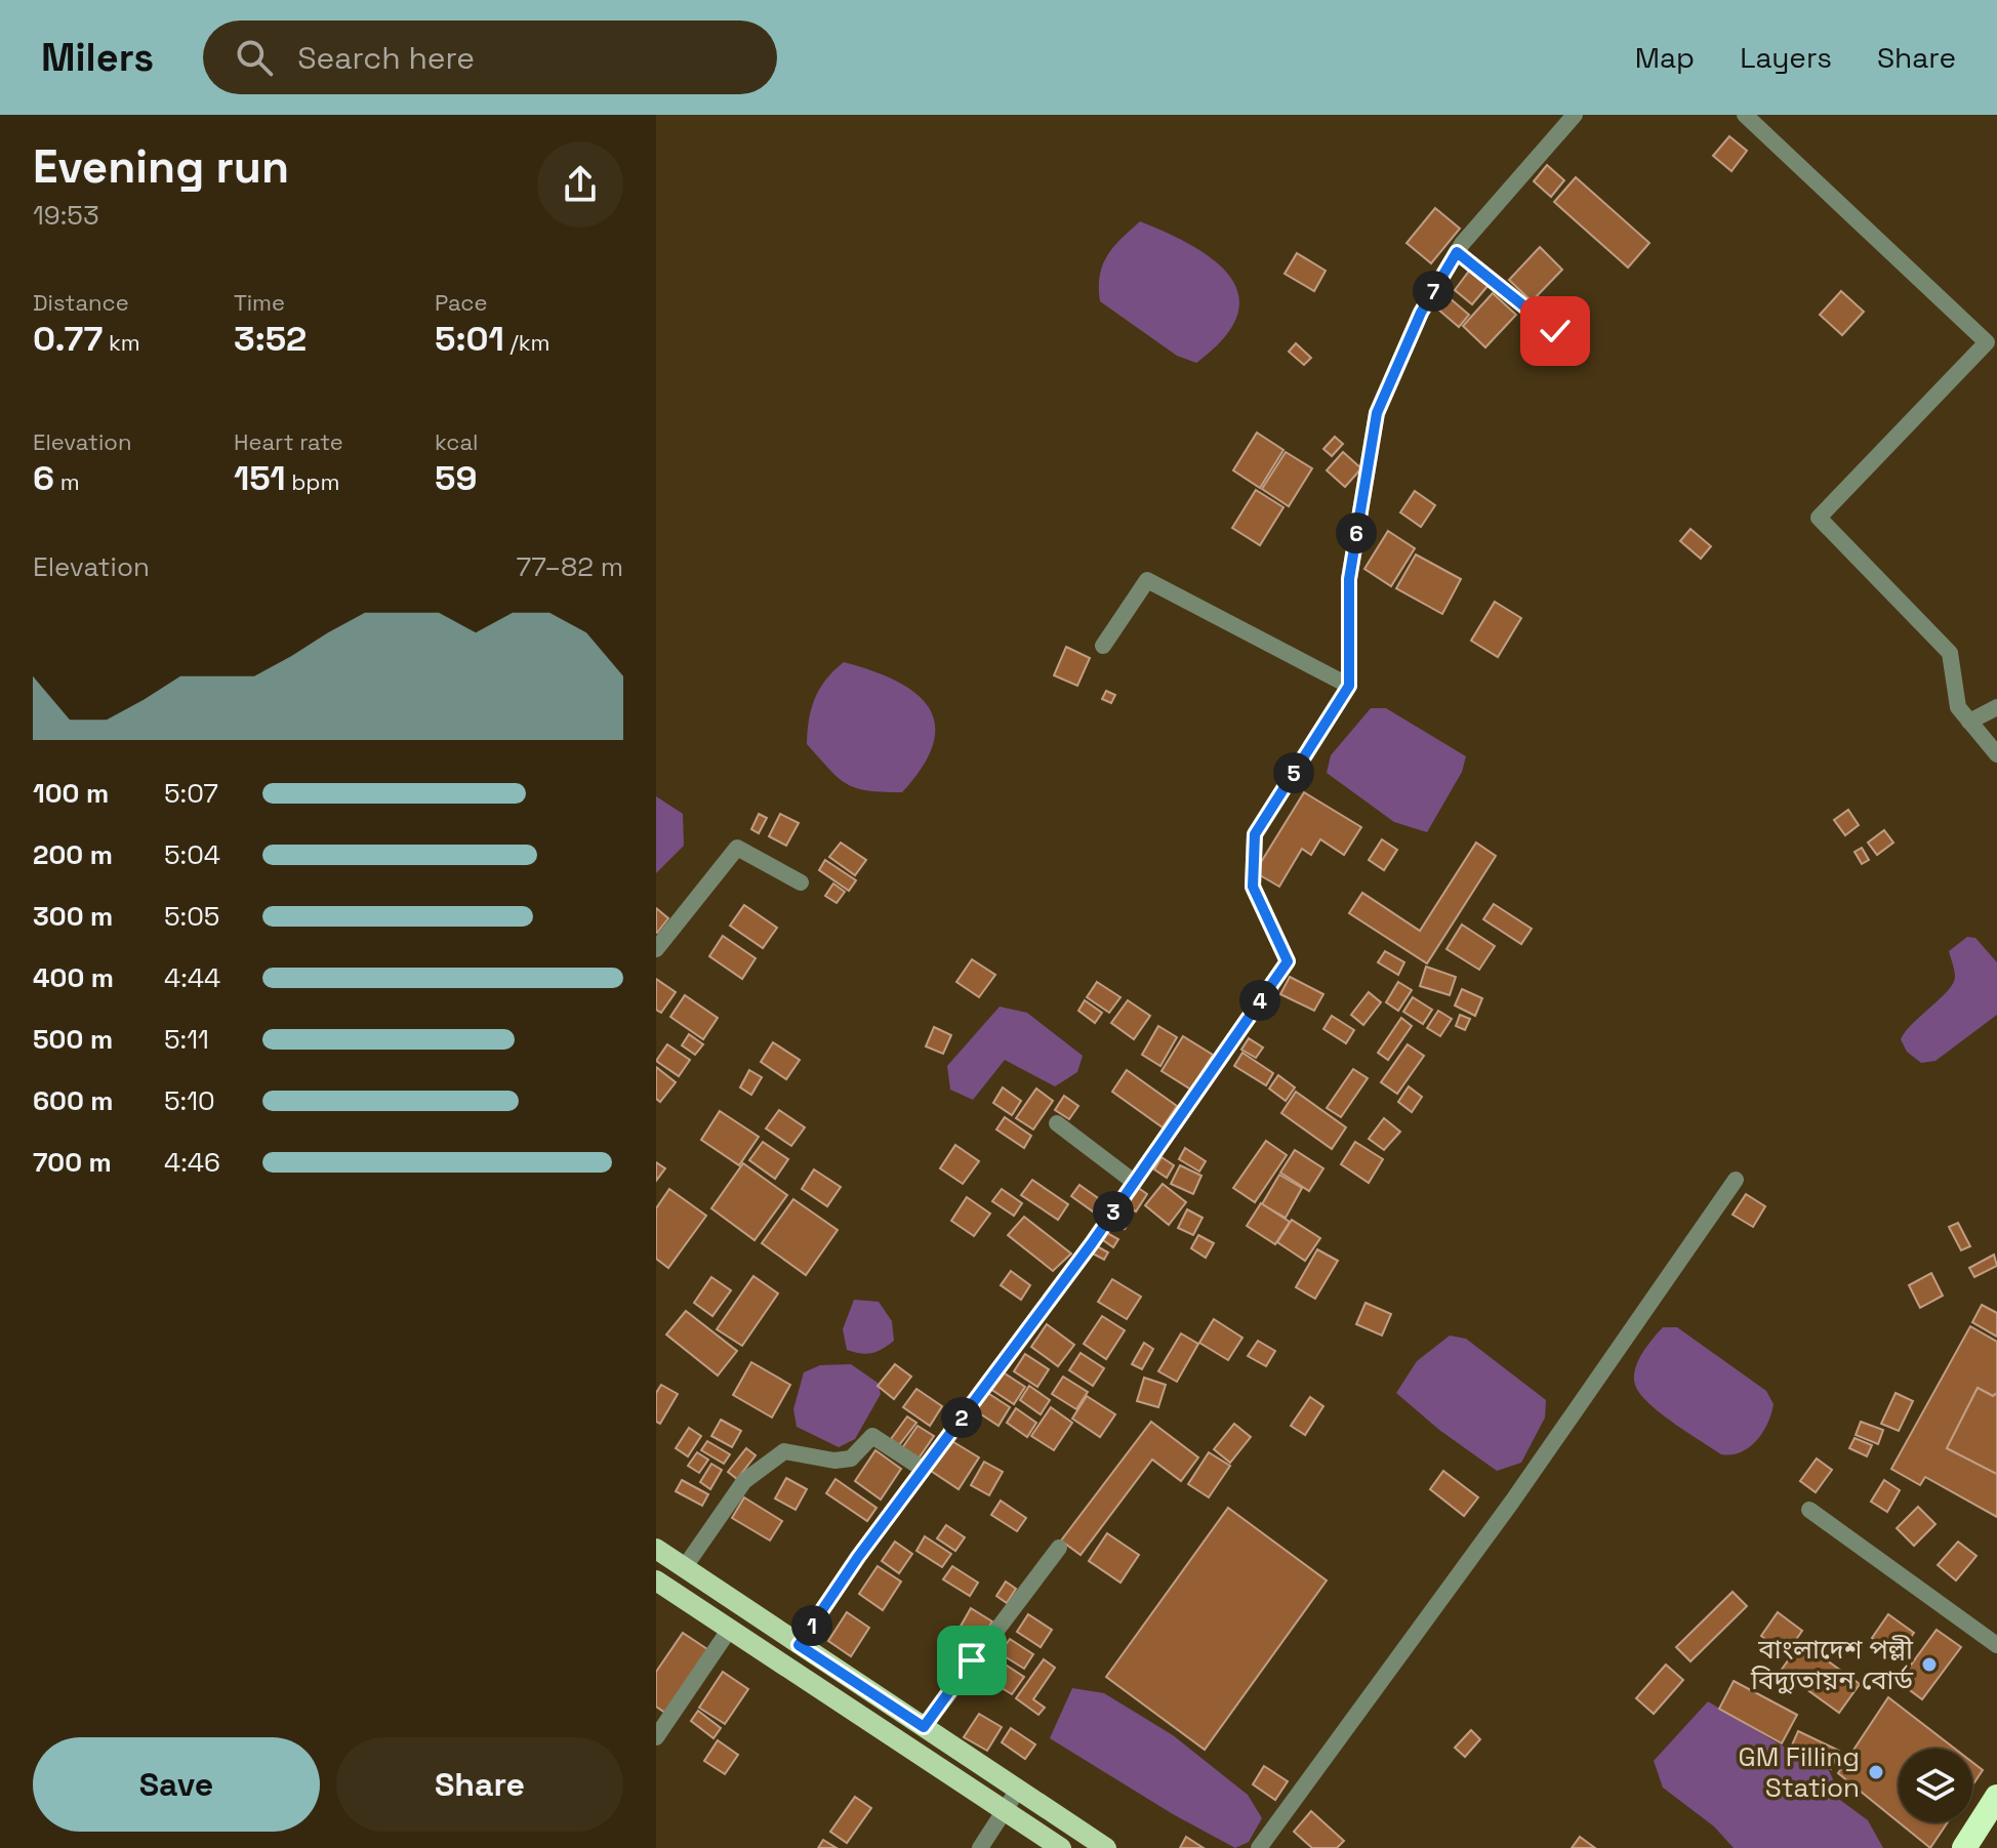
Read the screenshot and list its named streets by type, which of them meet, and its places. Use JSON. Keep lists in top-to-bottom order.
{
  "places": ["বাংলাদেশ পল্লী বিদ্যুতায়ন বোর্ড", "GM Filling Station"],
  "page": {
    "header": "Milers",
    "search": "Search here",
    "nav": ["Map", "Layers", "Share"],
    "heading": ["Evening run", "19:53"],
    "stats": [
      ["Distance", "0.77 km"],
      ["Time", "3:52"],
      ["Pace", "5:01 /km"],
      ["Elevation", "6 m"],
      ["Heart rate", "151 bpm"],
      ["kcal", "59"]
    ],
    "pins": [
      "7",
      "6",
      "5",
      "4",
      "3",
      "2",
      "1"
    ],
    "chart": ["Elevation", "77–82 m"],
    "list": [
      {
        "name": "100 m",
        "note": "5:07"
      },
      {
        "name": "200 m",
        "note": "5:04"
      },
      {
        "name": "300 m",
        "note": "5:05"
      },
      {
        "name": "400 m",
        "note": "4:44"
      },
      {
        "name": "500 m",
        "note": "5:11"
      },
      {
        "name": "600 m",
        "note": "5:10"
      },
      {
        "name": "700 m",
        "note": "4:46"
      }
    ],
    "buttons": ["Save", "Share"]
  }
}
